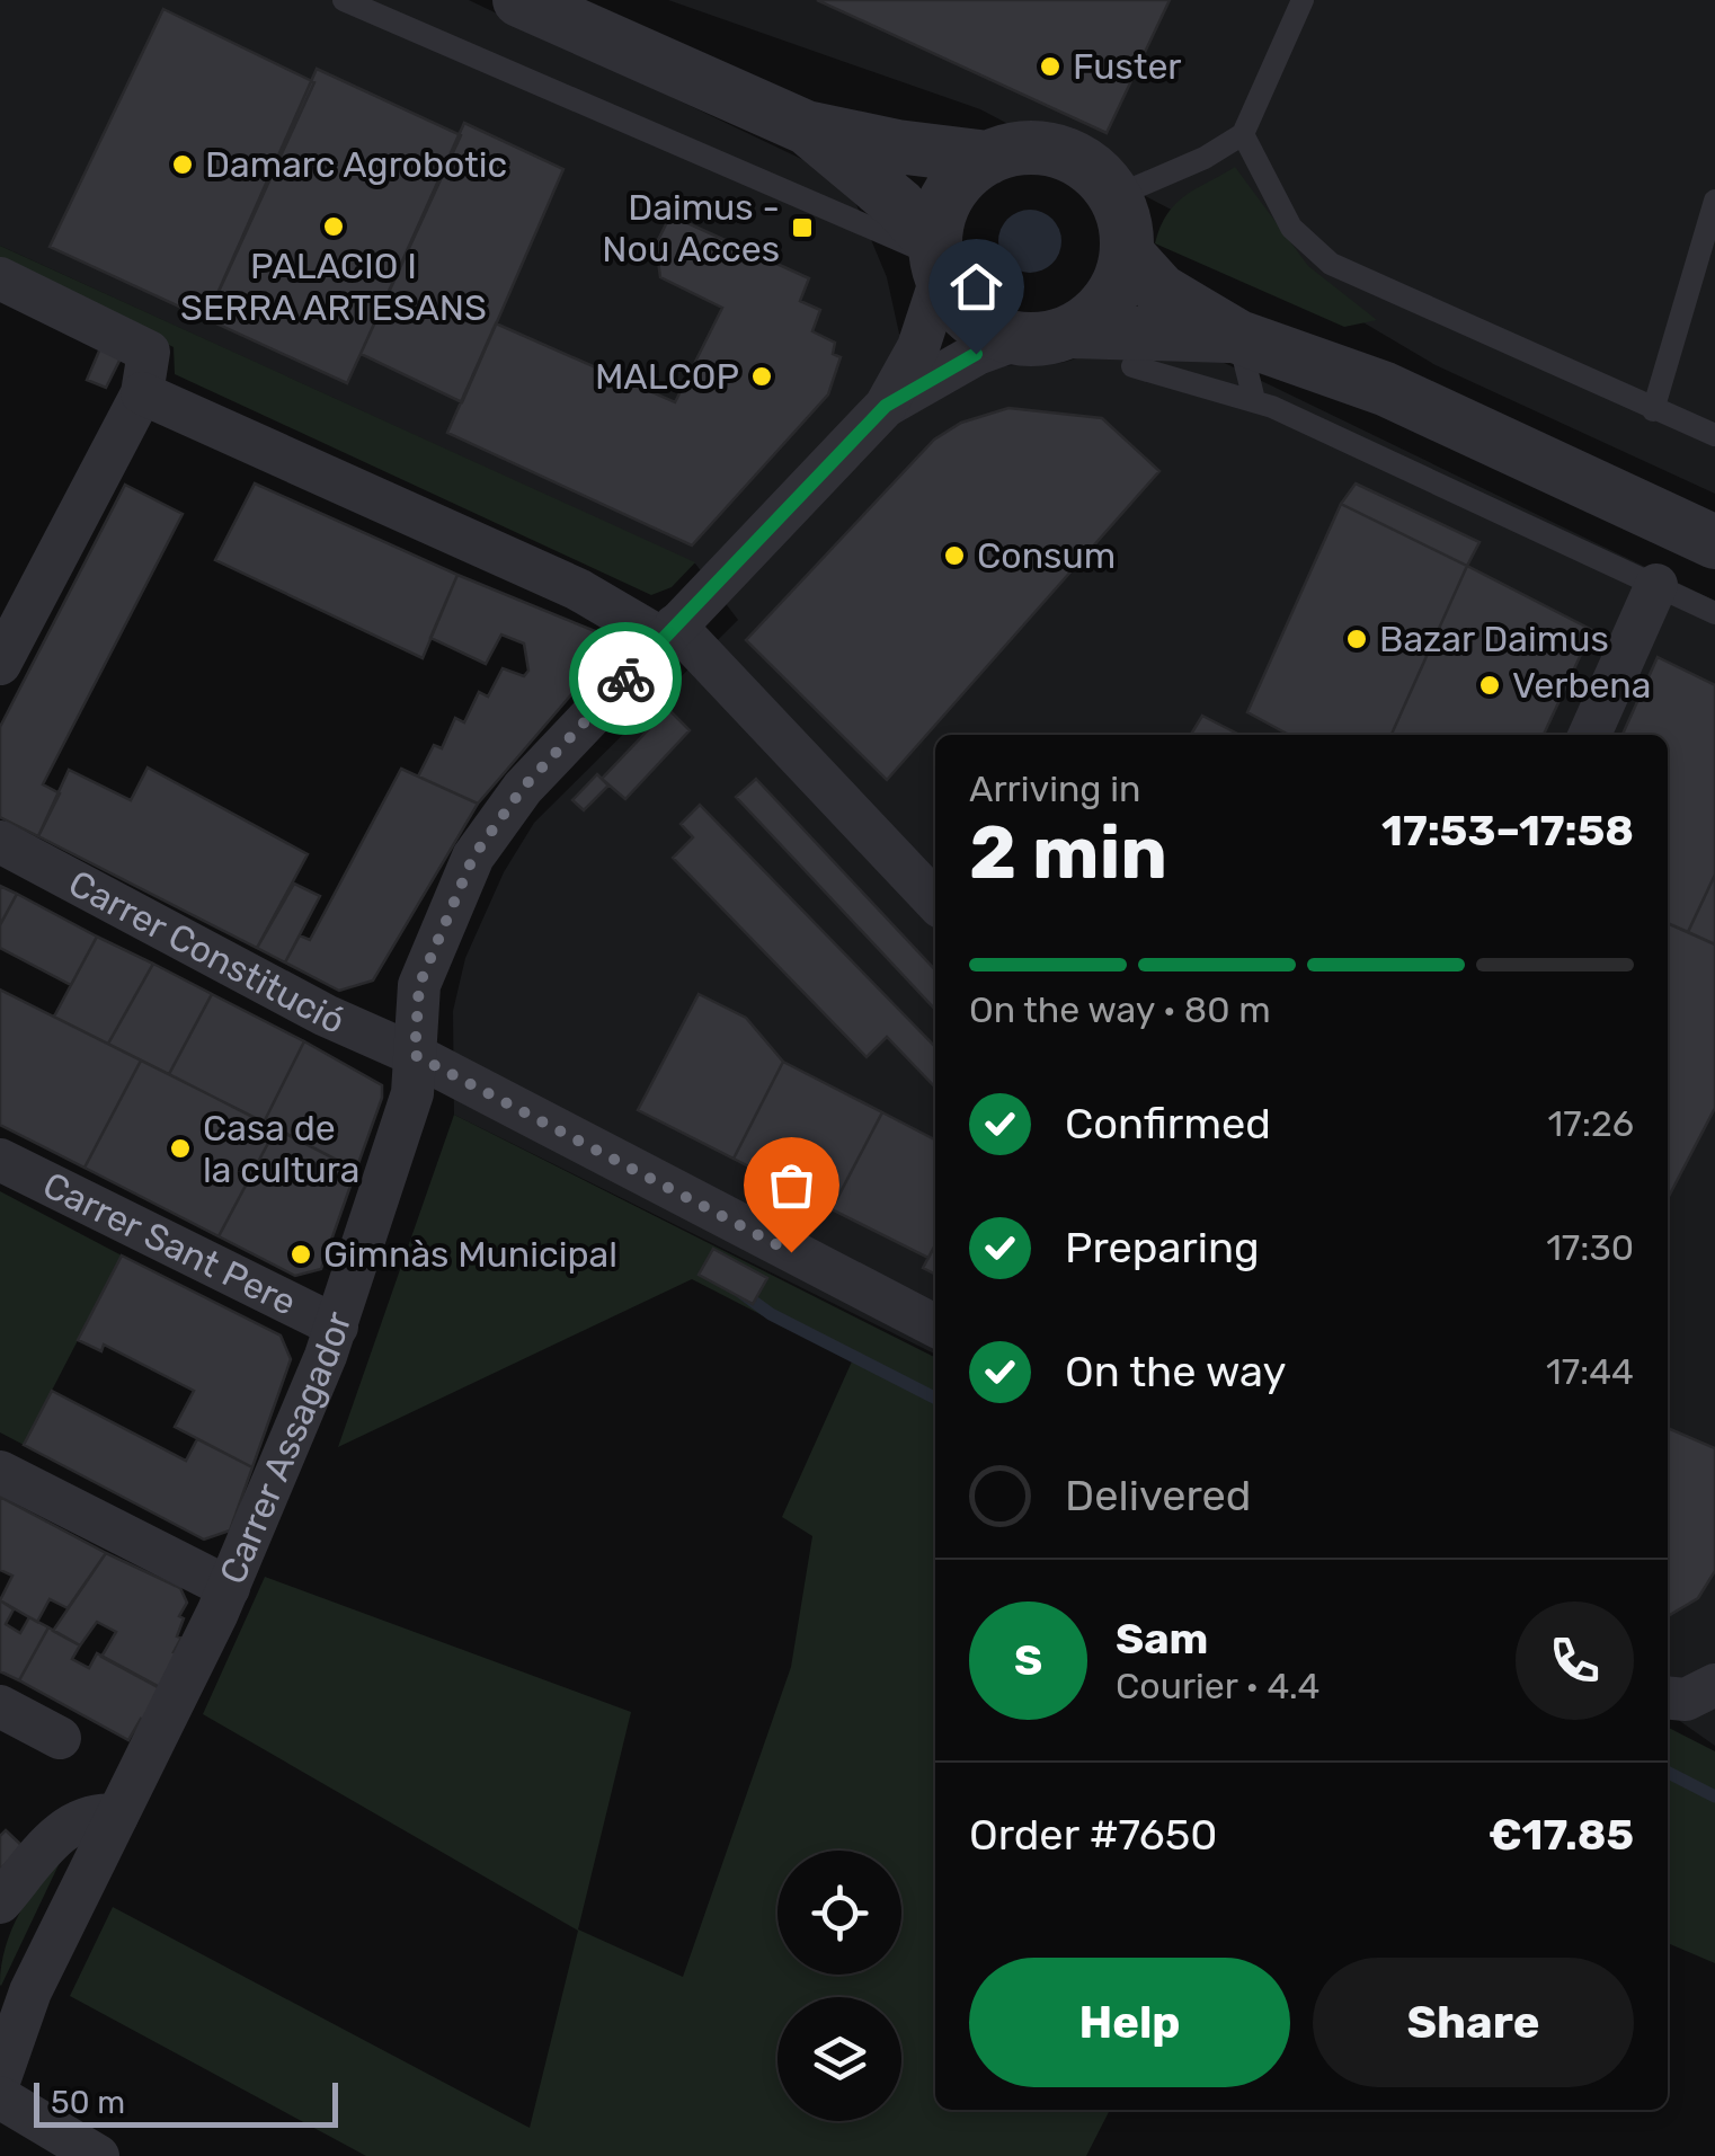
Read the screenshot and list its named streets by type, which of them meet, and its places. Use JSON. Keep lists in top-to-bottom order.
{
  "streets": {
    "street": ["Carrer Constitució", "Carrer Sant Pere", "Carrer Assagador"]
  },
  "crossings": [
    ["Carrer Constitució", "Carrer Assagador"],
    ["Carrer Sant Pere", "Carrer Assagador"]
  ],
  "places": {
    "other": [
      "Fuster",
      "Damarc Agrobotic",
      "PALACIO I SERRA ARTESANS",
      "MALCOP",
      "Consum",
      "Bazar Daimus",
      "Verbena",
      "Casa de la cultura",
      "Gimnàs Municipal"
    ],
    "transit": ["Daimus - Nou Acces"]
  },
  "scale_bar": "50 m",
  "page": {
    "heading": ["2 min", "Arriving in", "17:53–17:58"],
    "panel": [
      "Sam",
      "Courier · 4.4",
      "Order #7650",
      "€17.85"
    ],
    "bar": "On the way · 80 m",
    "list": [
      ["Confirmed", "17:26"],
      ["Preparing", "17:30"],
      ["On the way", "17:44"],
      "Delivered"
    ],
    "round": "S",
    "buttons": ["Help", "Share"],
    "scale": "50 m"
  }
}
